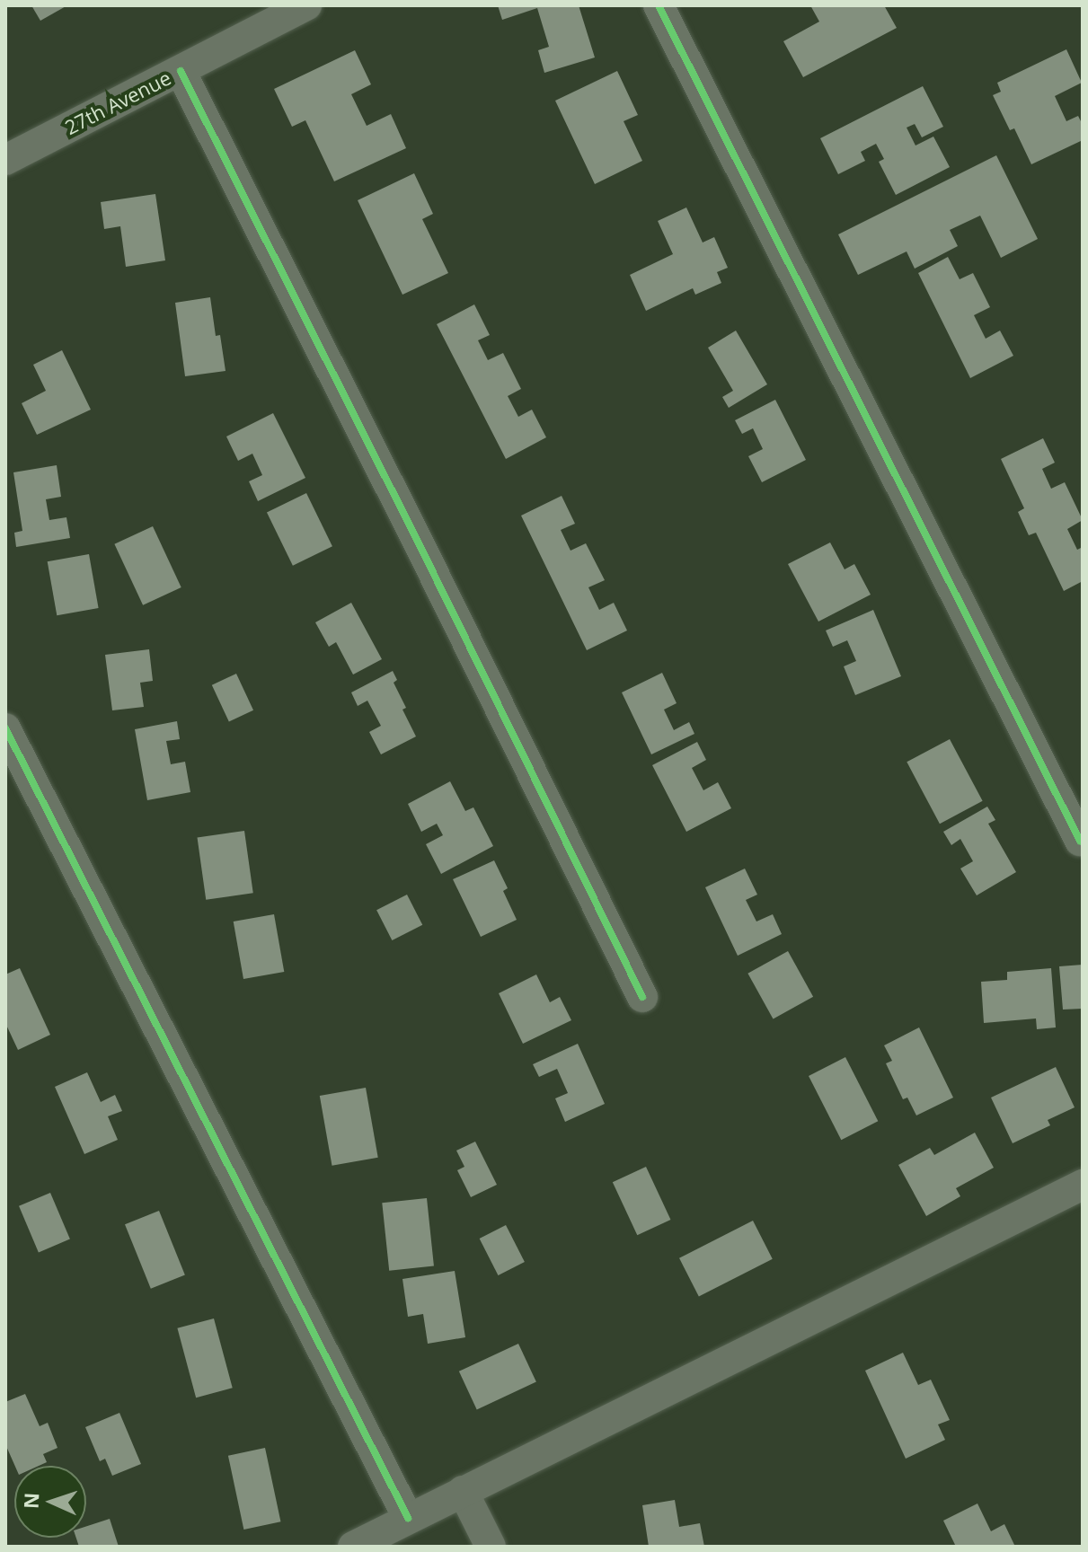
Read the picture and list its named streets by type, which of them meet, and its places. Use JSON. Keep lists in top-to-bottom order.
{
  "streets": {
    "street": ["27th Avenue"]
  },
  "north": "left"
}
